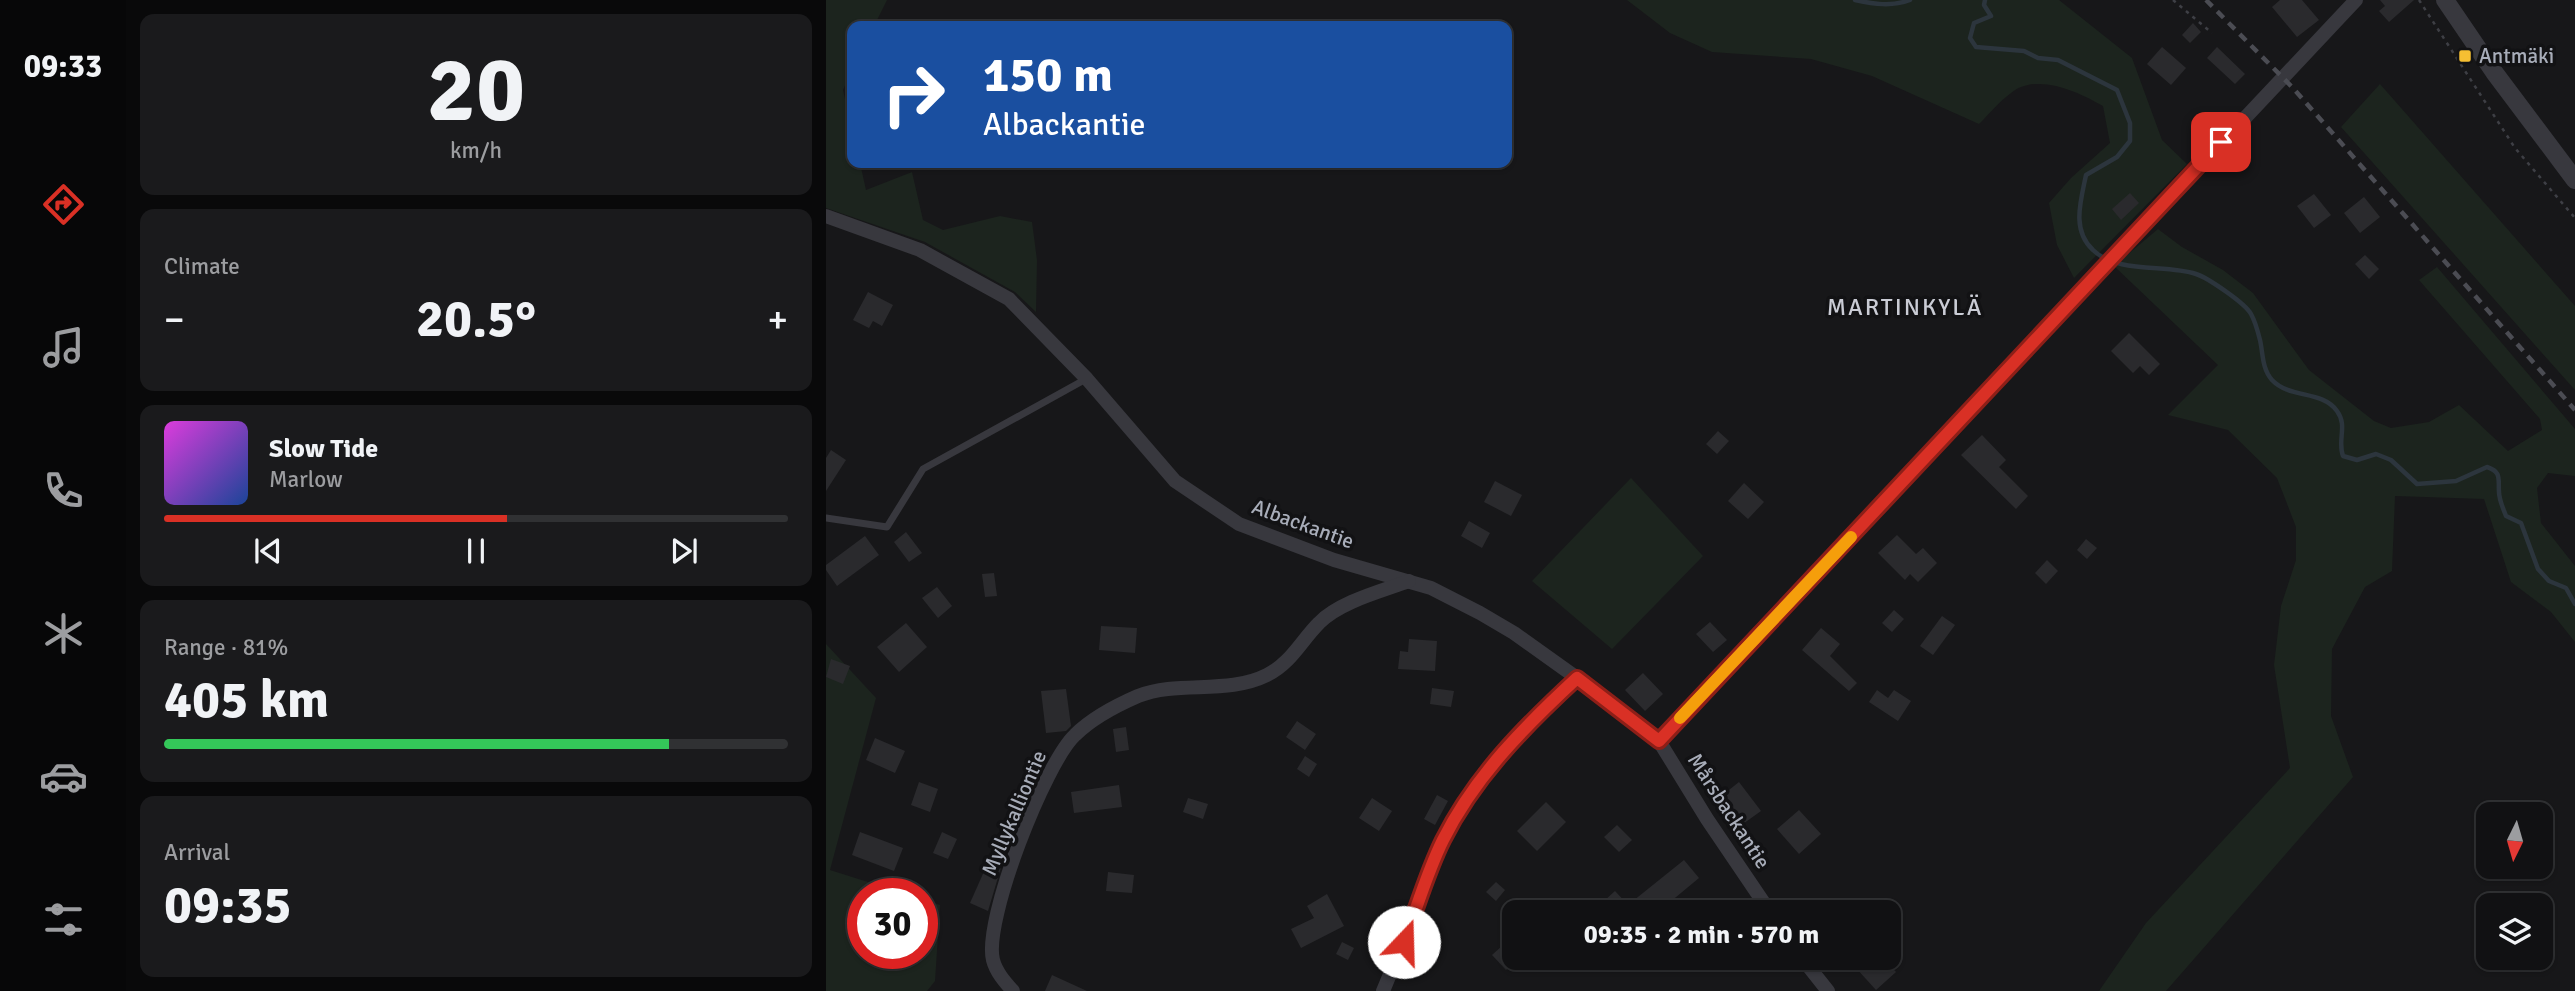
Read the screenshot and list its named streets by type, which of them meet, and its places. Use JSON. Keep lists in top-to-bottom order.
{
  "streets": {
    "street": ["Albackantie", "Mårsbackantie", "Myllykalliontie"]
  },
  "crossings": [
    ["Albackantie", "Mårsbackantie"],
    ["Albackantie", "Myllykalliontie"]
  ],
  "districts": ["MARTINKYLÄ"],
  "places": {
    "transit": ["Antmäki"]
  },
  "north": "bottom",
  "page": {
    "tabs": "09:33",
    "tile": [
      ["20", "km/h"],
      "Climate",
      ["Range · 81%", "405 km"],
      ["Arrival", "09:35"]
    ],
    "turn": ["150 m", "Albackantie"],
    "heat": ["−", "20.5°", "+"],
    "song": ["Slow Tide", "Marlow"],
    "limit": "30",
    "trip": "09:35 · 2 min · 570 m"
  }
}
